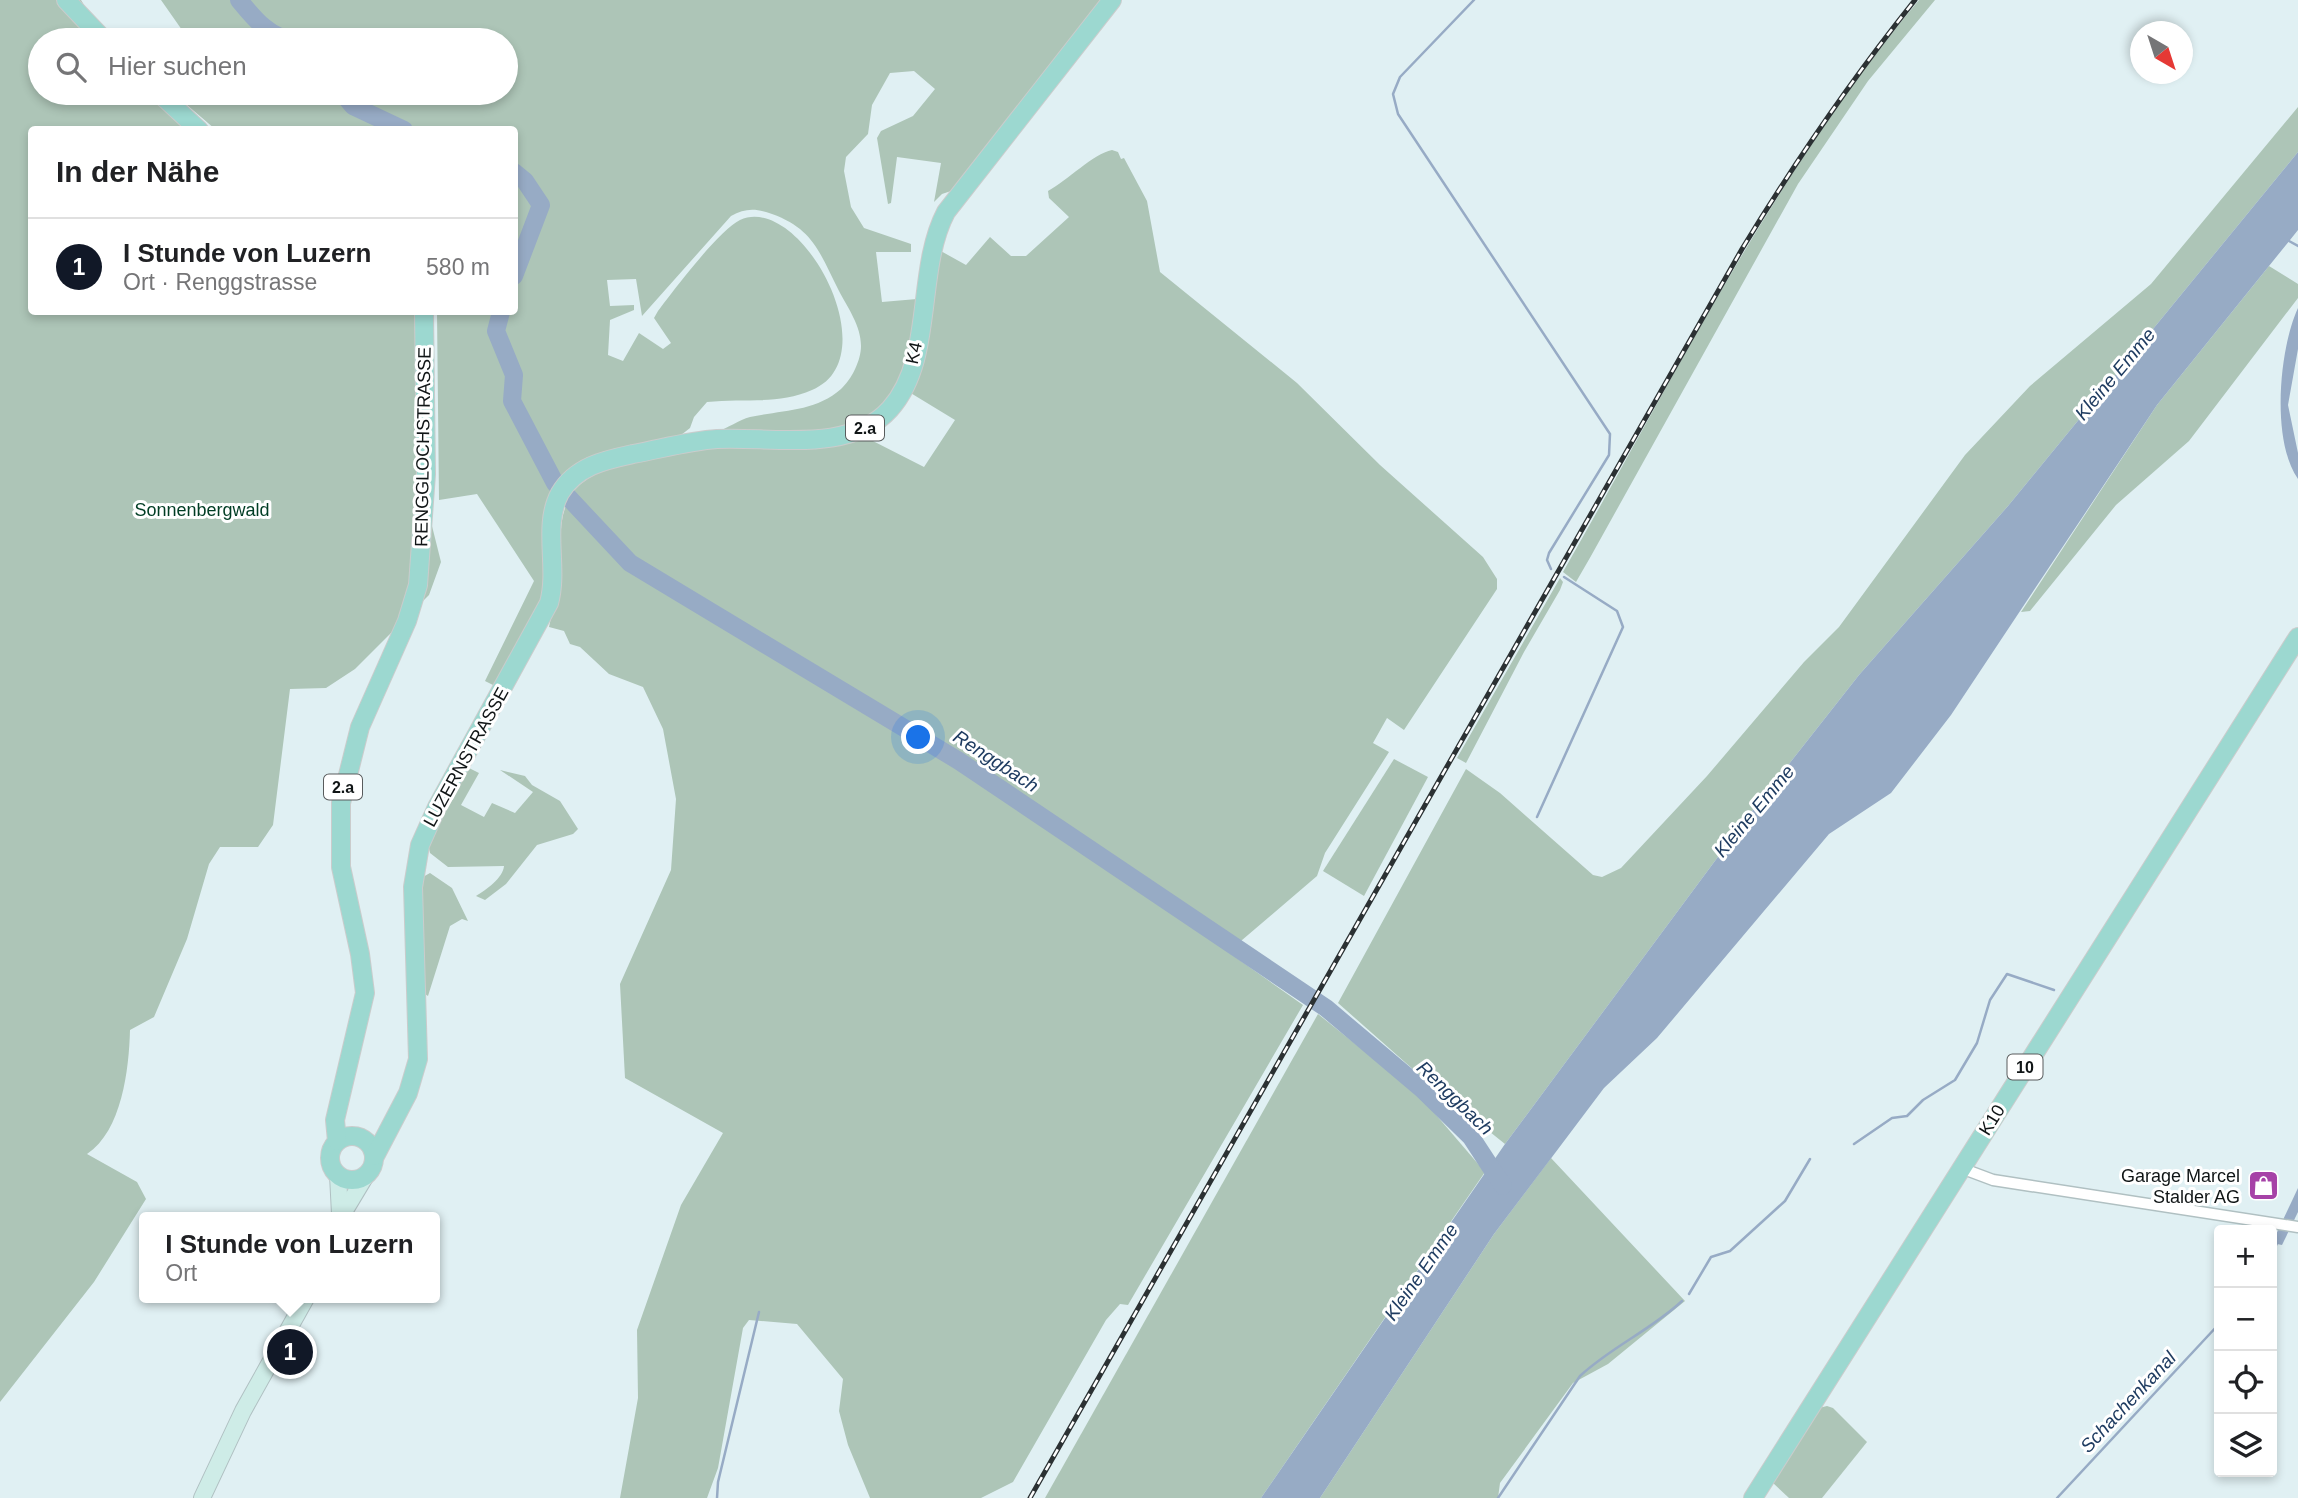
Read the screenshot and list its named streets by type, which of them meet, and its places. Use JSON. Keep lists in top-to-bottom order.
{
  "streets": {
    "main road": [
      "K4",
      "2.a",
      "RENGGLOCHSTRASSE",
      "LUZERNSTRASSE",
      "10",
      "K10"
    ]
  },
  "crossings": [
    ["K4", "LUZERNSTRASSE"],
    ["RENGGLOCHSTRASSE", "LUZERNSTRASSE"]
  ],
  "water": ["Kleine Emme", "Renggbach", "Schachenkanal"],
  "parks": ["Sonnenbergwald"],
  "places": {
    "shop": ["Garage Marcel Stalder AG"]
  },
  "north": "bottom right",
  "page": {
    "search": "Hier suchen",
    "heading": "In der Nähe",
    "list": [
      {
        "mark": "1",
        "name": "I Stunde von Luzern",
        "note": "Ort · Renggstrasse",
        "value": "580 m"
      }
    ],
    "popup": ["I Stunde von Luzern", "Ort"],
    "map_buttons": ["+", "−"],
    "pins": "1"
  }
}
